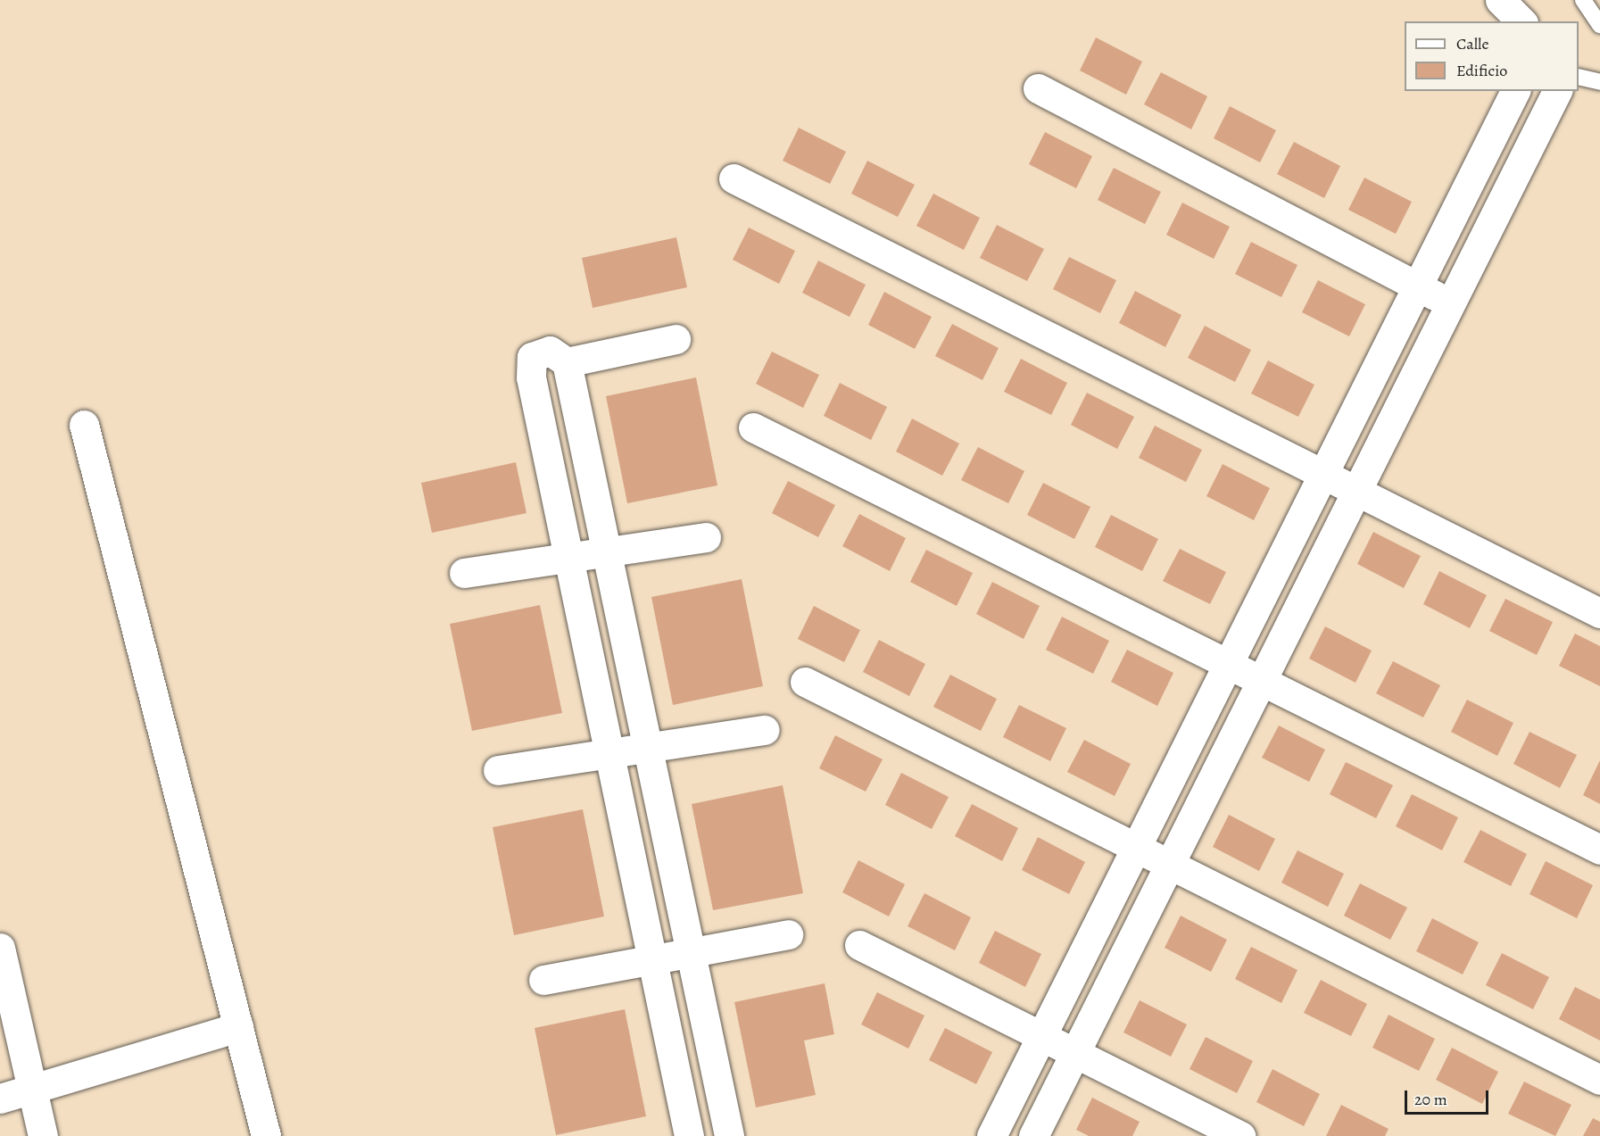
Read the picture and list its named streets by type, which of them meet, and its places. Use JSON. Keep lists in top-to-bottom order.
{
  "legend": ["Calle", "Edificio"],
  "scale_bar": "20 m"
}
